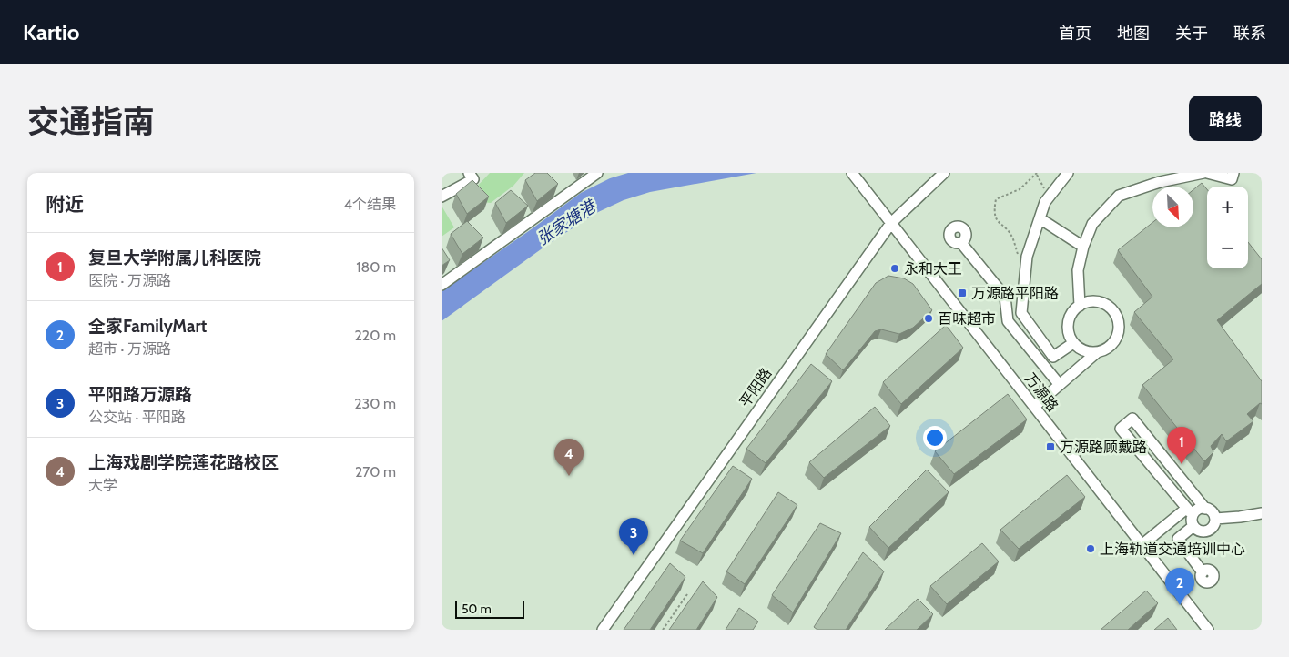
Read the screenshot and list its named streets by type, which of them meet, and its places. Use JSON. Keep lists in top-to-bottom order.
{
  "streets": {
    "street": ["平阳路", "万源路"]
  },
  "crossings": [
    ["平阳路", "万源路"]
  ],
  "water": ["张家塘港"],
  "places": {
    "other": ["永和大王", "百味超市", "上海轨道交通培训中心"],
    "transit": ["万源路平阳路", "万源路顾戴路"]
  },
  "scale_bar": "50 m",
  "north": "bottom right",
  "page": {
    "header": "Kartio",
    "nav": [
      "首页",
      "地图",
      "关于",
      "联系"
    ],
    "title": "交通指南",
    "buttons": "路线",
    "heading": ["附近", "4个结果"],
    "map_buttons": ["+", "−"],
    "list": [
      {
        "mark": "1",
        "name": "复旦大学附属儿科医院",
        "note": "医院 · 万源路",
        "value": "180 m"
      },
      {
        "mark": "2",
        "name": "全家FamilyMart",
        "note": "超市 · 万源路",
        "value": "220 m"
      },
      {
        "mark": "3",
        "name": "平阳路万源路",
        "note": "公交站 · 平阳路",
        "value": "230 m"
      },
      {
        "mark": "4",
        "name": "上海戏剧学院莲花路校区",
        "note": "大学",
        "value": "270 m"
      }
    ],
    "pins": [
      "1",
      "4",
      "3",
      "2"
    ],
    "scale": "50 m"
  }
}
